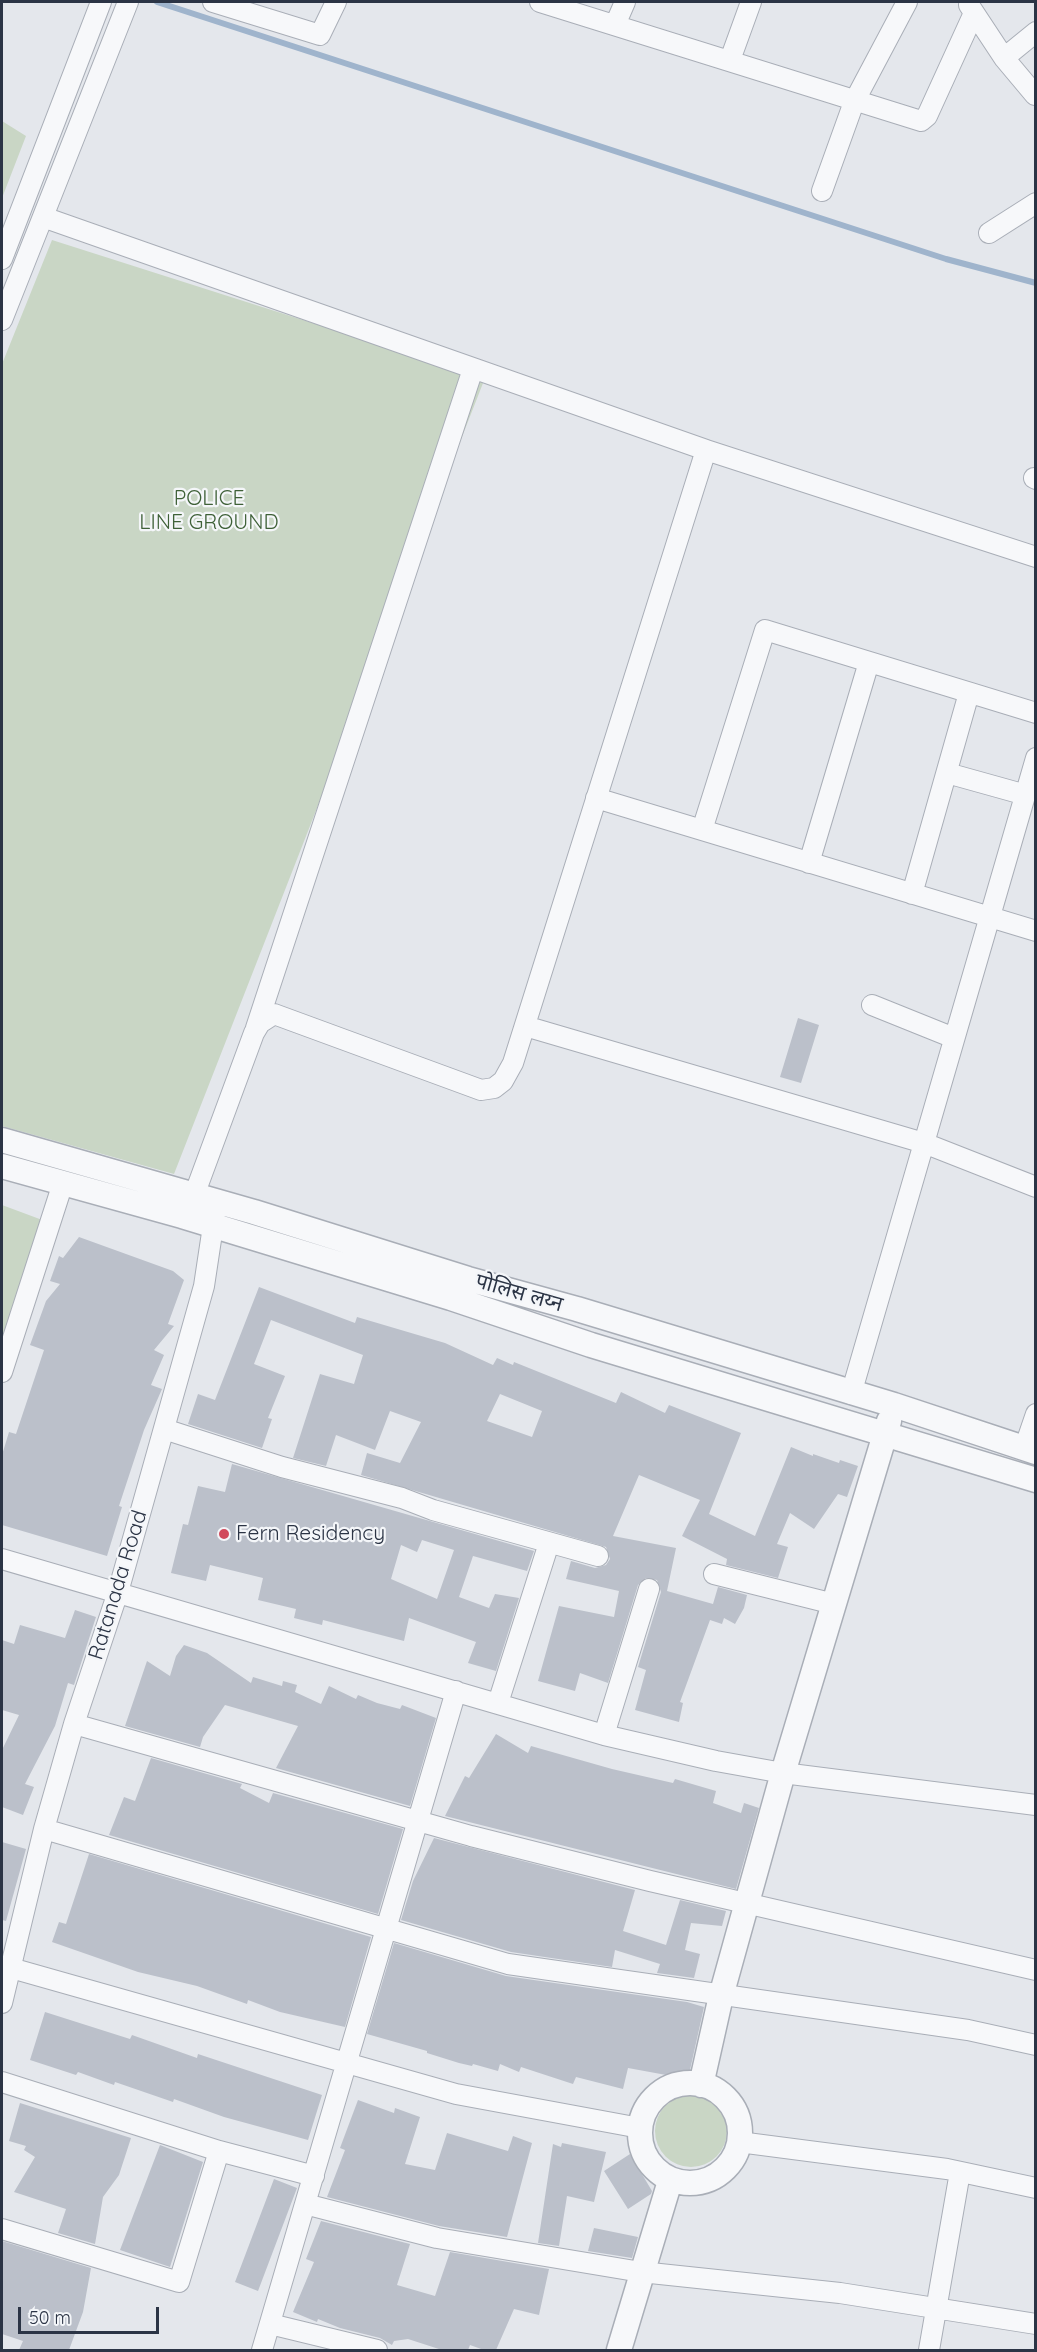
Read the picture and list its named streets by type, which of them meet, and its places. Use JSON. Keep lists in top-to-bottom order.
{
  "streets": {
    "street": ["पोलिस लय्न", "Ratanada Road"]
  },
  "crossings": [
    ["पोलिस लय्न", "Ratanada Road"]
  ],
  "parks": ["POLICE LINE GROUND"],
  "places": ["Fern Residency"],
  "scale_bar": "50 m"
}
